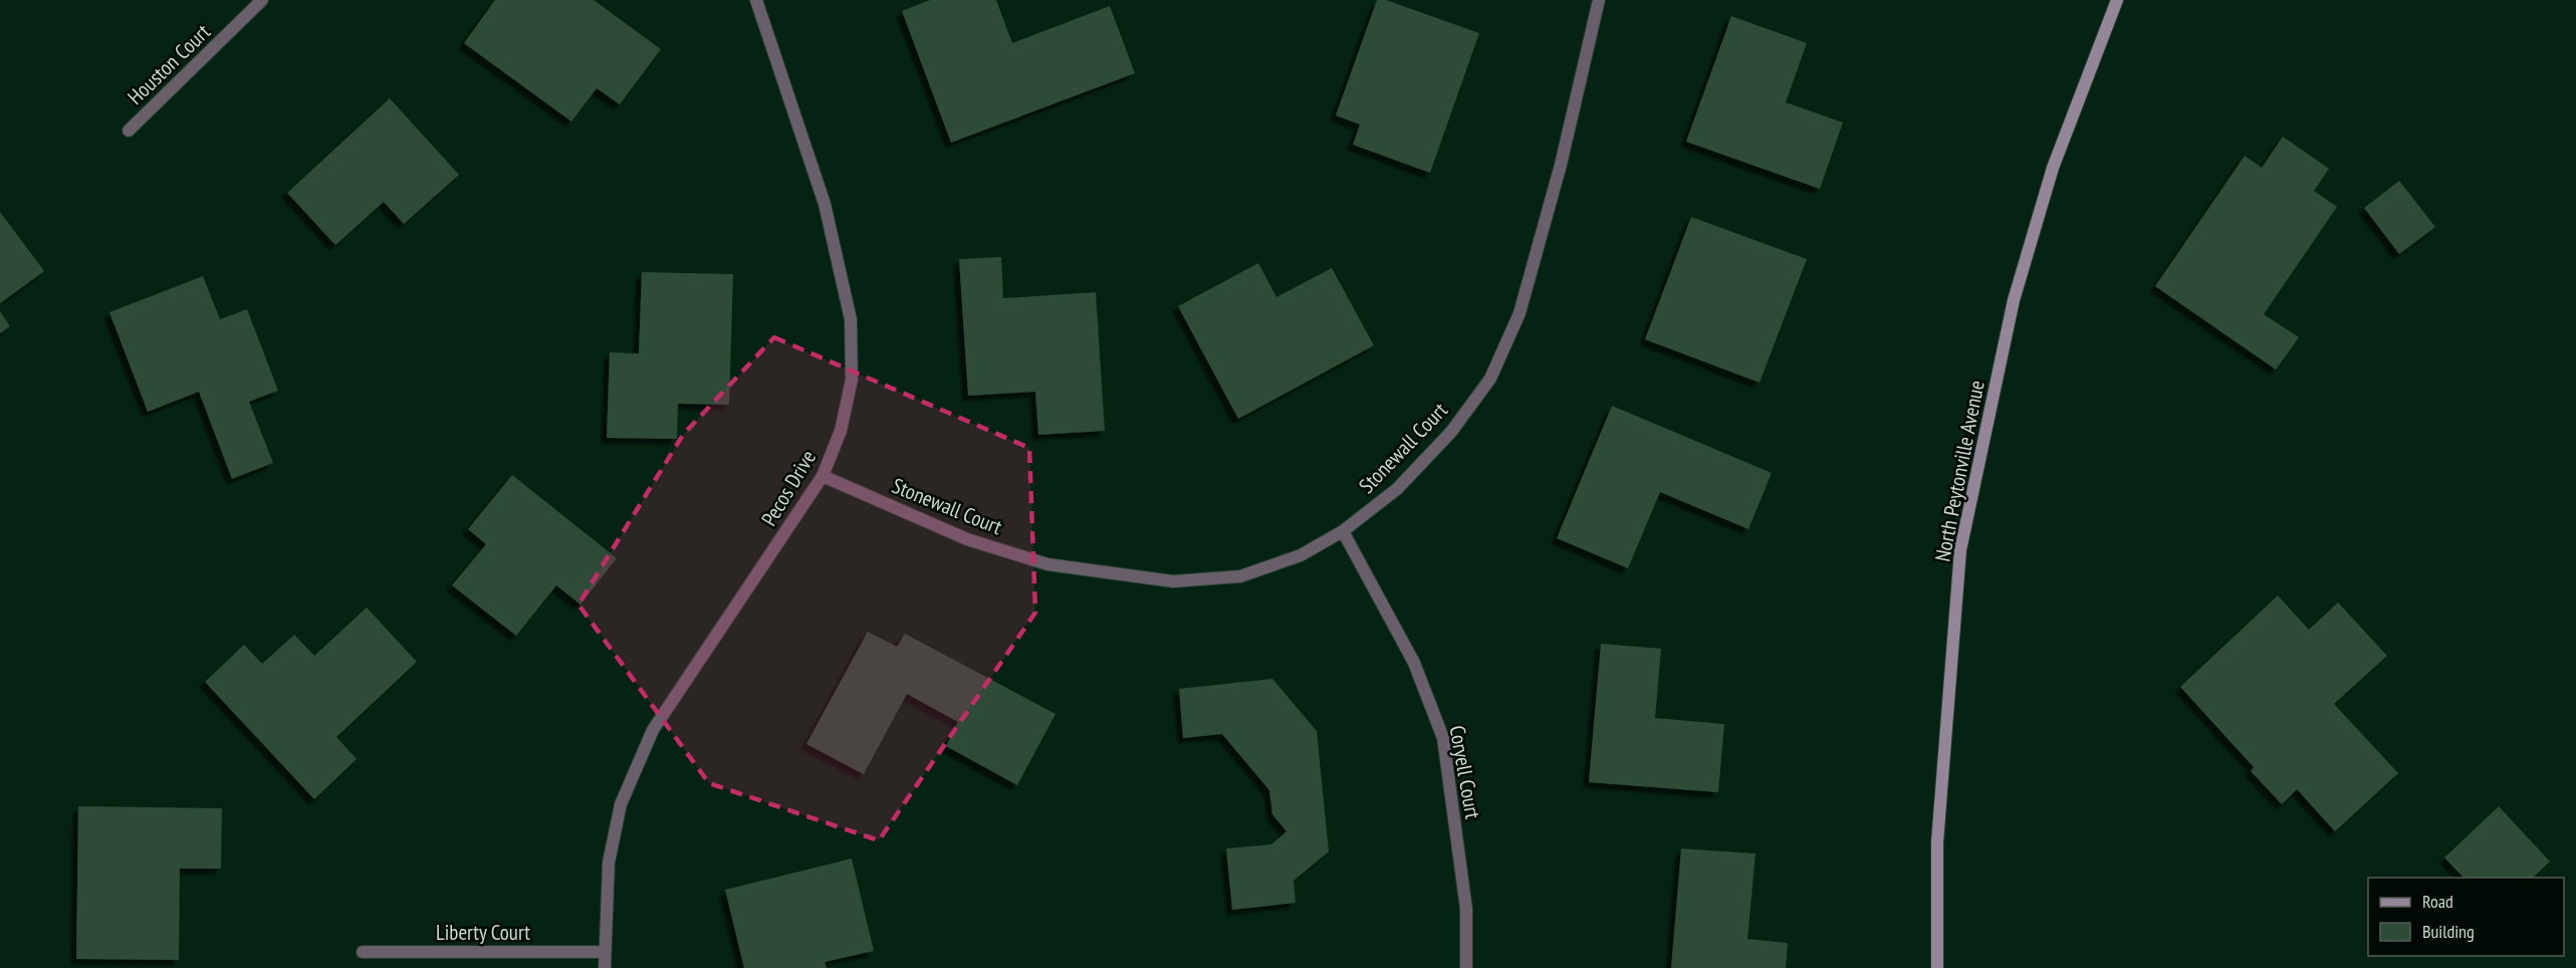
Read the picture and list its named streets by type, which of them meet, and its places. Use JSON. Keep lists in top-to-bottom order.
{
  "streets": {
    "street": [
      "Houston Court",
      "Stonewall Court",
      "North Peytonville Avenue",
      "Pecos Drive",
      "Coryell Court",
      "Liberty Court"
    ]
  },
  "crossings": [
    ["Stonewall Court", "Pecos Drive"],
    ["Stonewall Court", "Coryell Court"],
    ["Pecos Drive", "Liberty Court"]
  ],
  "legend": ["Road", "Building"]
}
